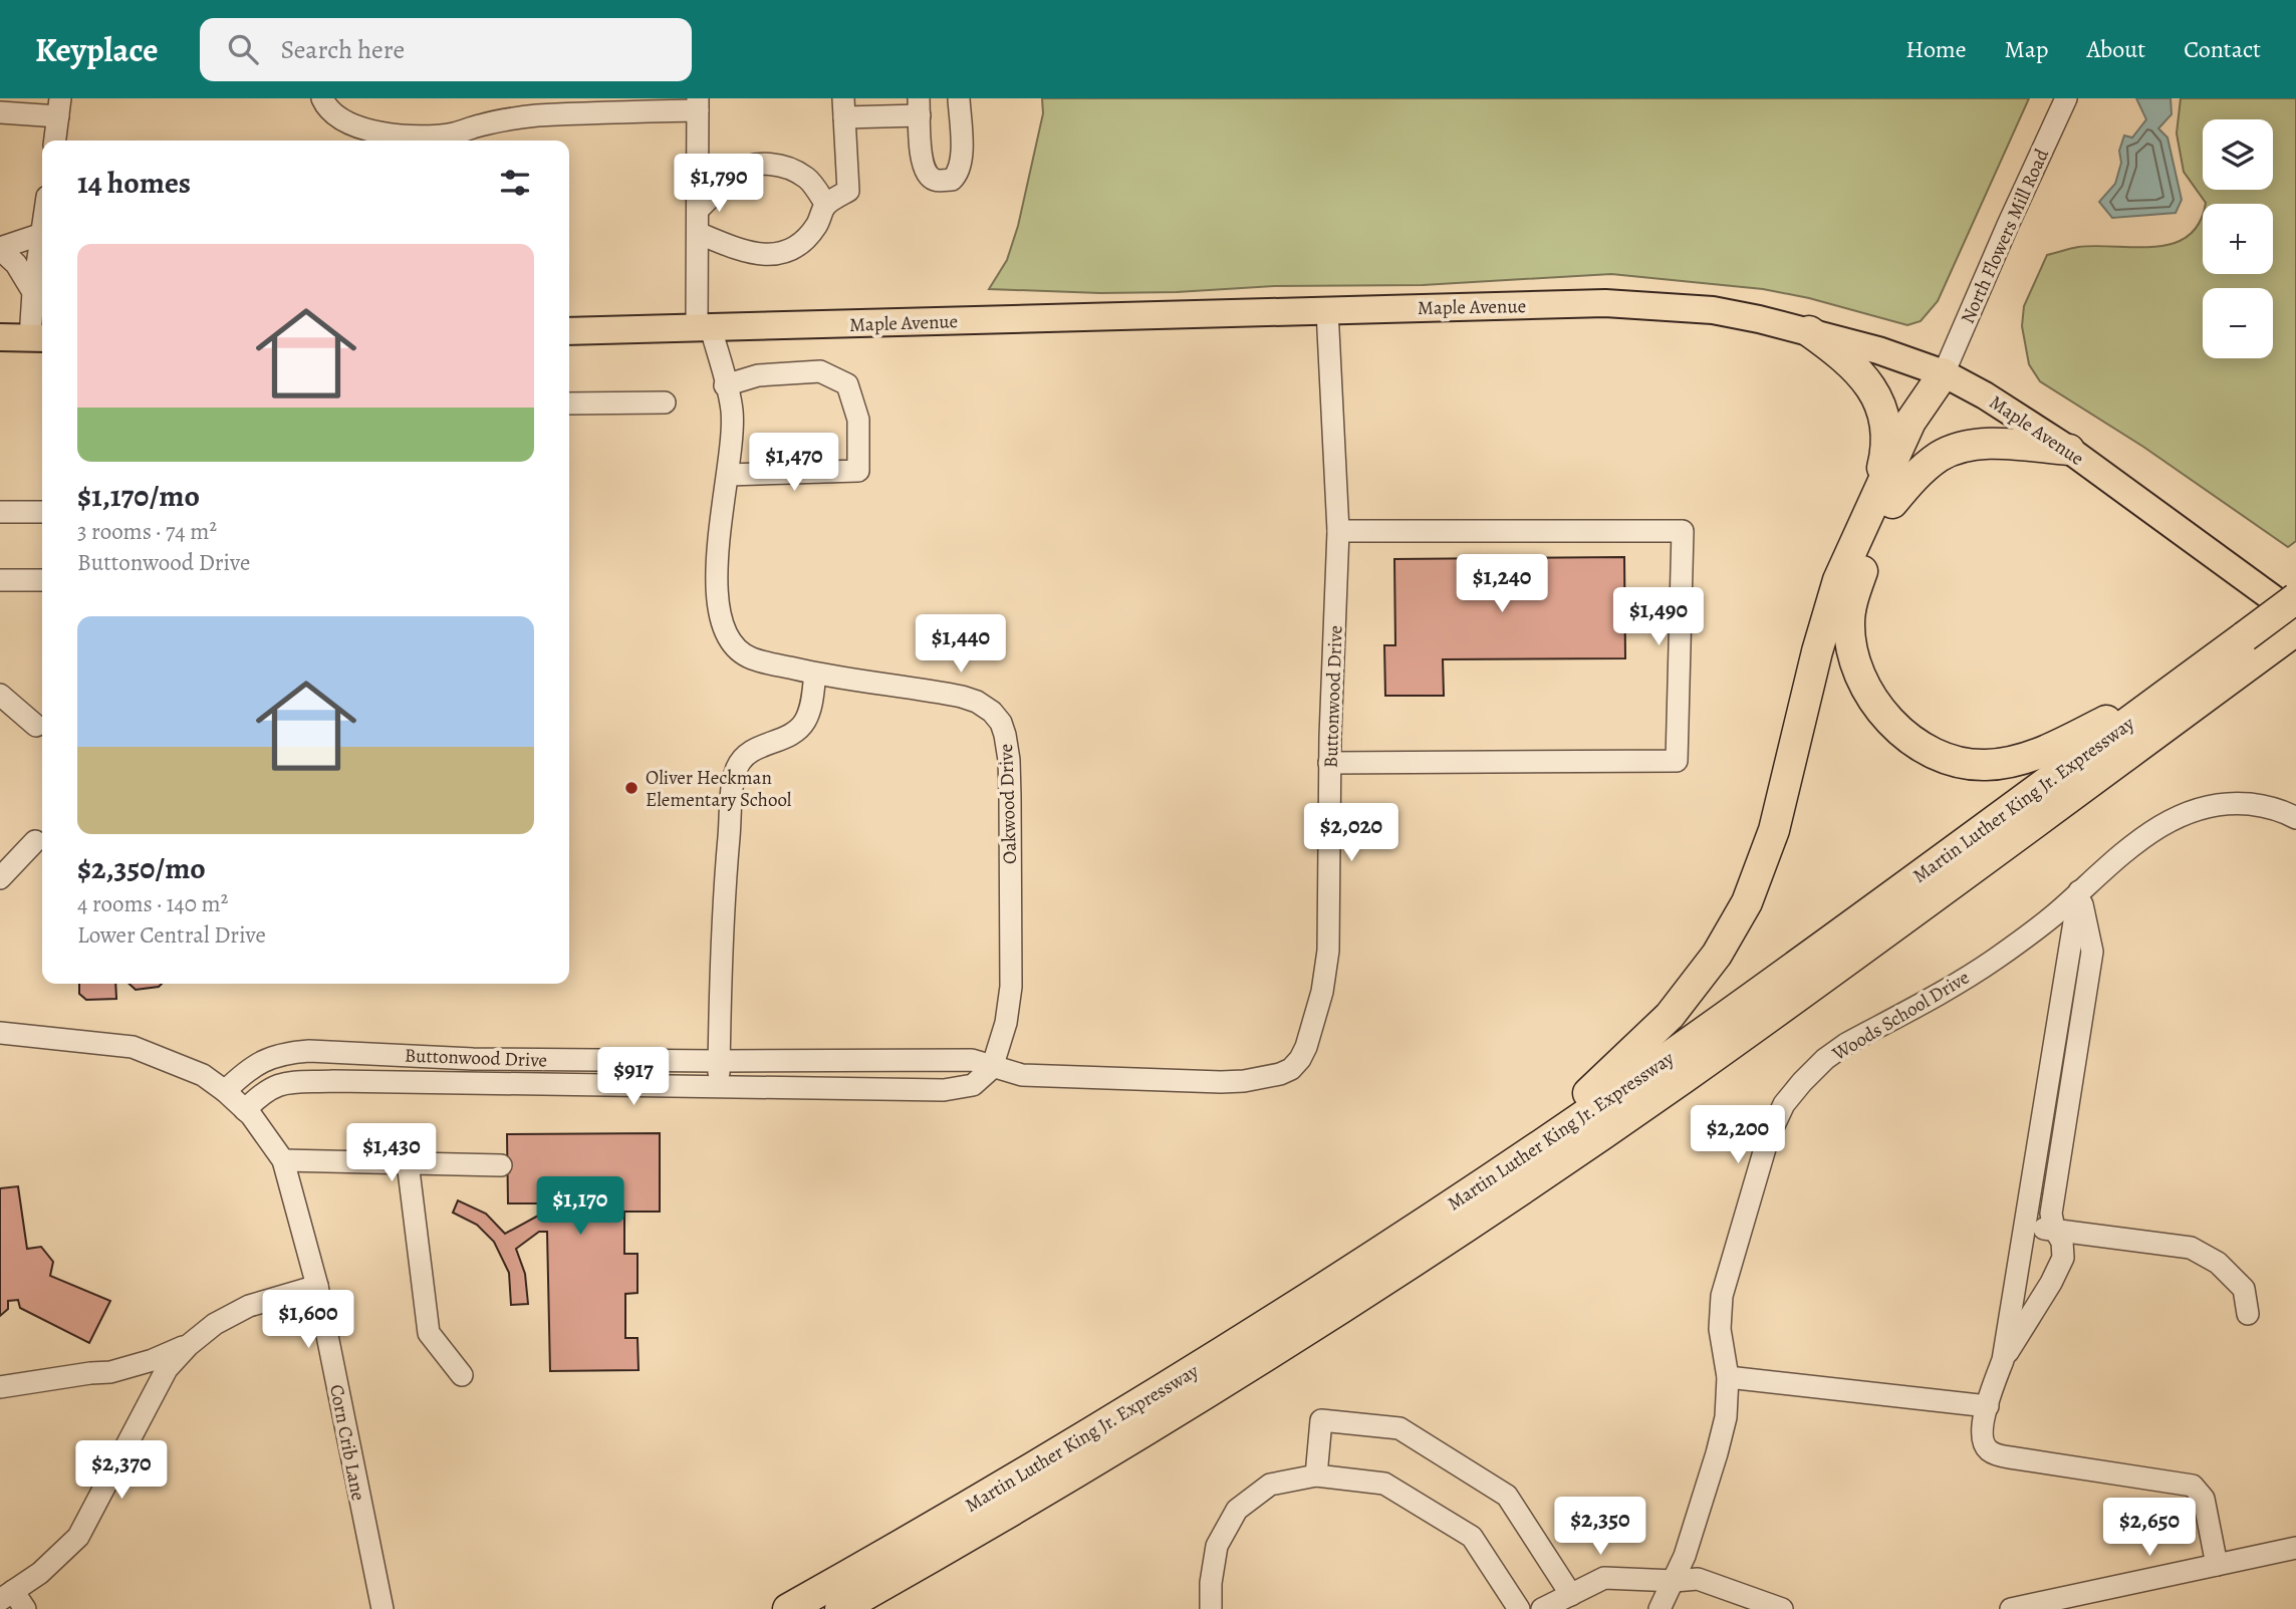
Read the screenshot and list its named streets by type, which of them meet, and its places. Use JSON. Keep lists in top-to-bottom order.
{
  "streets": {
    "highway": ["Martin Luther King Jr. Expressway"],
    "main road": ["Maple Avenue"],
    "street": [
      "North Flowers Mill Road",
      "Buttonwood Drive",
      "Oakwood Drive",
      "Woods School Drive",
      "Corn Crib Lane"
    ]
  },
  "crossings": [
    ["North Flowers Mill Road", "Maple Avenue"],
    ["Maple Avenue", "Buttonwood Drive"],
    ["Maple Avenue", "Oakwood Drive"],
    ["Buttonwood Drive", "Oakwood Drive"],
    ["Buttonwood Drive", "Corn Crib Lane"]
  ],
  "places": ["Oliver Heckman Elementary School"],
  "page": {
    "header": "Keyplace",
    "search": "Search here",
    "nav": [
      "Home",
      "Map",
      "About",
      "Contact"
    ],
    "map_buttons": ["+", "−"],
    "heading": "14 homes",
    "price": [
      "$1,790",
      "$1,470",
      "$1,240",
      "$1,490",
      "$1,440",
      "$2,020",
      "$917",
      "$2,200",
      "$1,430",
      "$1,170",
      "$1,600",
      "$2,370",
      "$2,350",
      "$2,650"
    ],
    "list": [
      {
        "name": "$1,170/mo",
        "note": "3 rooms · 74 m² · Buttonwood Drive"
      },
      {
        "name": "$2,350/mo",
        "note": "4 rooms · 140 m² · Lower Central Drive"
      }
    ]
  }
}
